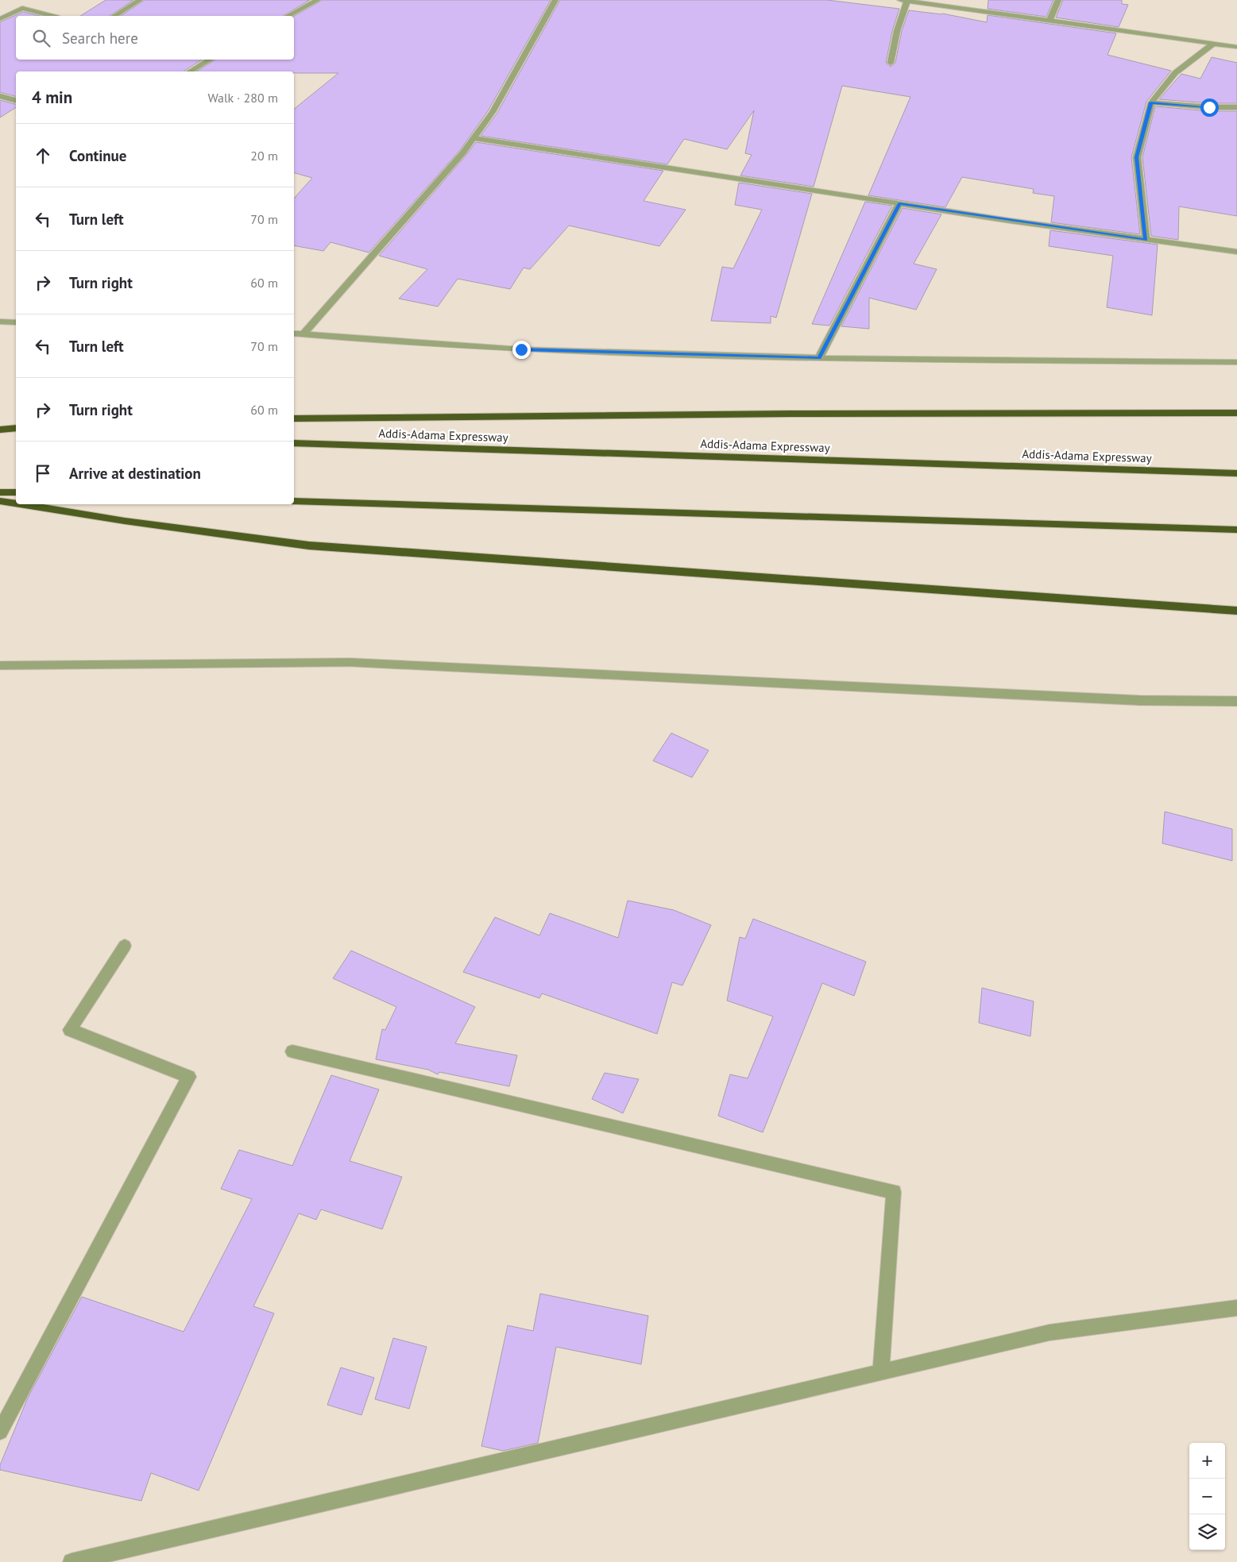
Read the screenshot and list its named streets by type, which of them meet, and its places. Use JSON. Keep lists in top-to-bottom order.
{
  "streets": {
    "highway": ["Addis-Adama Expressway"]
  },
  "page": {
    "search": "Search here",
    "heading": ["4 min", "Walk · 280 m"],
    "list": [
      ["Continue", "20 m"],
      ["Turn left", "70 m"],
      ["Turn right", "60 m"],
      ["Turn left", "70 m"],
      ["Turn right", "60 m"],
      "Arrive at destination"
    ],
    "map_buttons": ["+", "−"]
  }
}
